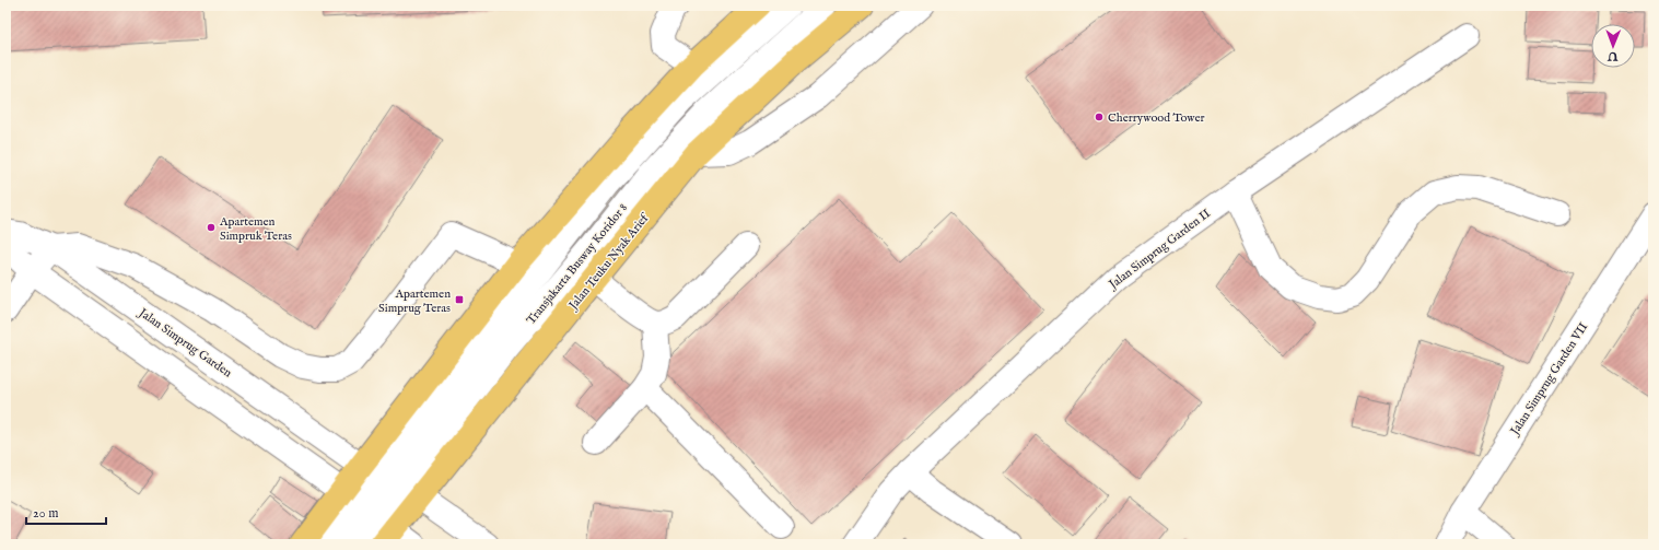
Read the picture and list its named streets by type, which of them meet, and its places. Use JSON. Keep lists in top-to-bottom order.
{
  "streets": {
    "highway": ["Jalan Teuku Nyak Arief"],
    "street": [
      "Jalan Simprug Garden II",
      "Transjakarta Busway Koridor 8",
      "Jalan Simprug Garden",
      "Jalan Simprug Garden VII"
    ]
  },
  "places": {
    "other": ["Cherrywood Tower", "Apartemen Simpruk Teras"],
    "transit": ["Apartemen Simprug Teras"]
  },
  "scale_bar": "20 m",
  "north": "bottom"
}
